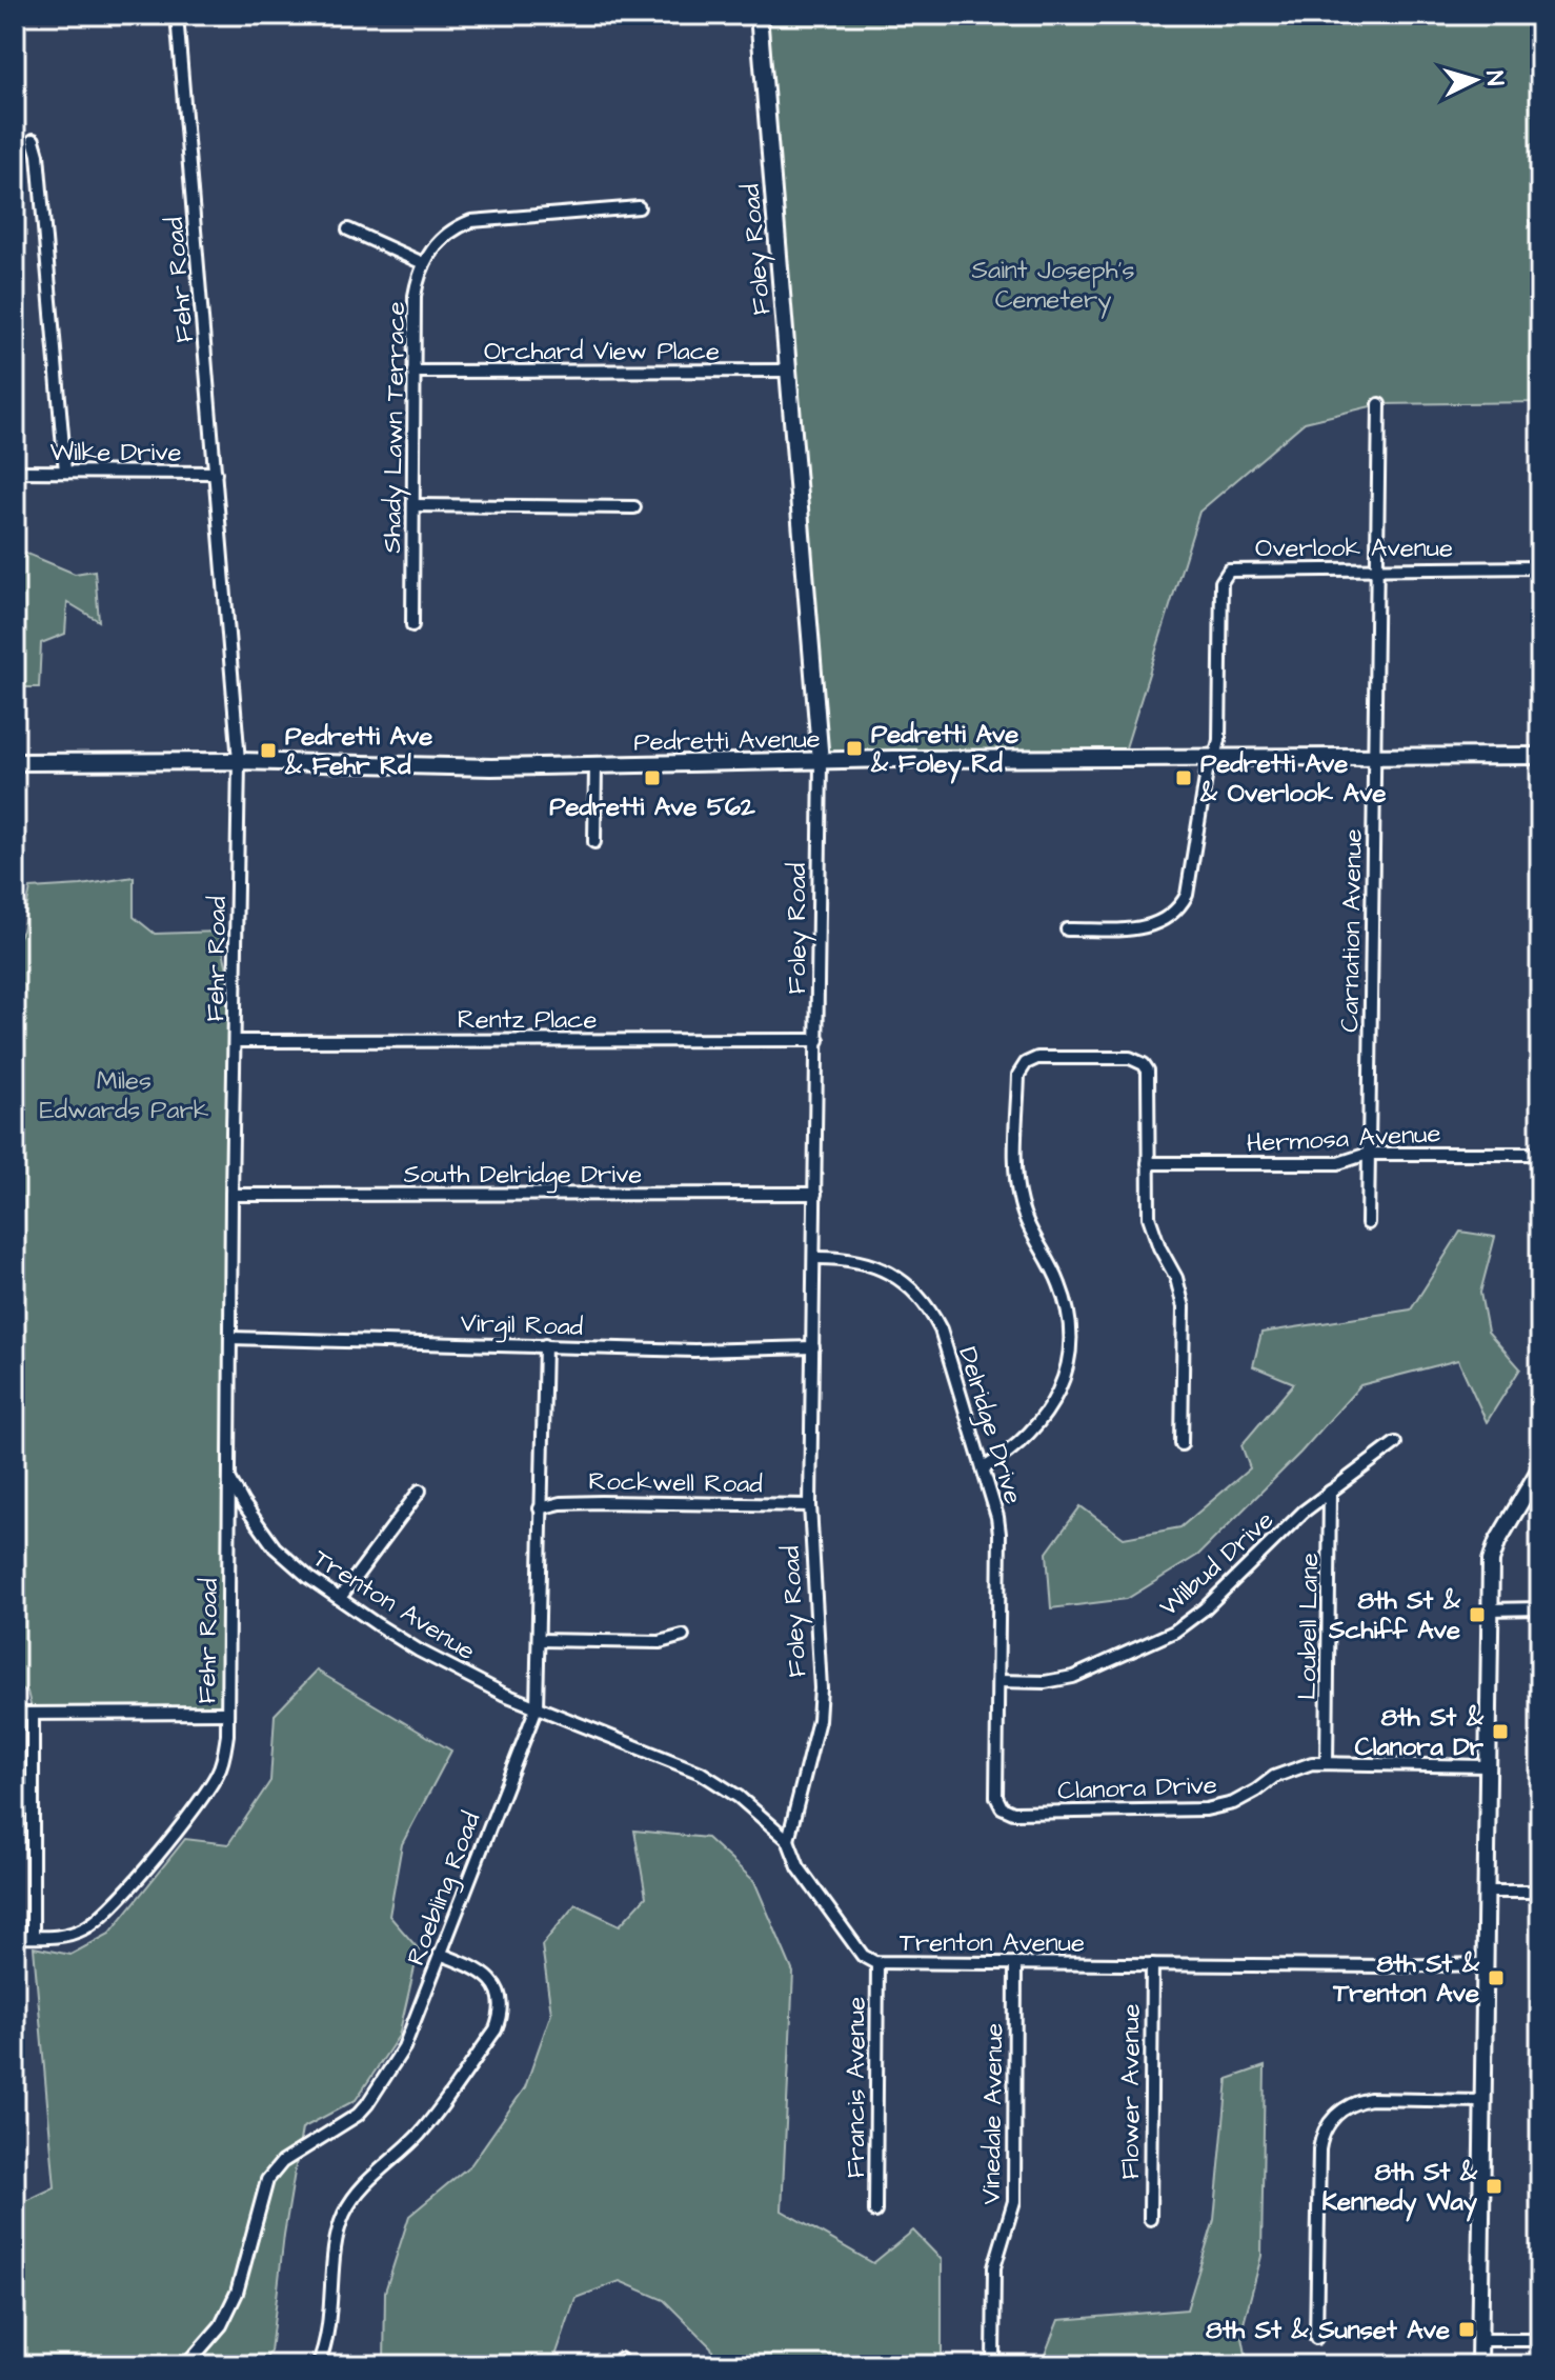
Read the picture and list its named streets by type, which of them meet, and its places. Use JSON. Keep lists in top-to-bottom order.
{
  "streets": {
    "street": [
      "Foley Road",
      "Fehr Road",
      "Orchard View Place",
      "Shady Lawn Terrace",
      "Wilke Drive",
      "Overlook Avenue",
      "Pedretti Avenue",
      "Carnation Avenue",
      "Rentz Place",
      "Hermosa Avenue",
      "South Delridge Drive",
      "Virgil Road",
      "Delridge Drive",
      "Rockwell Road",
      "Wilbud Drive",
      "Trenton Avenue",
      "Loubell Lane",
      "Clanora Drive",
      "Roebling Road",
      "Francis Avenue",
      "Flower Avenue",
      "Vinedale Avenue"
    ]
  },
  "crossings": [
    ["Foley Road", "Orchard View Place"],
    ["Foley Road", "Pedretti Avenue"],
    ["Foley Road", "Rentz Place"],
    ["Foley Road", "South Delridge Drive"],
    ["Foley Road", "Virgil Road"],
    ["Foley Road", "Delridge Drive"],
    ["Foley Road", "Rockwell Road"],
    ["Foley Road", "Trenton Avenue"],
    ["Fehr Road", "Wilke Drive"],
    ["Fehr Road", "Pedretti Avenue"],
    ["Fehr Road", "Rentz Place"],
    ["Fehr Road", "South Delridge Drive"],
    ["Fehr Road", "Virgil Road"],
    ["Fehr Road", "Trenton Avenue"],
    ["Orchard View Place", "Shady Lawn Terrace"],
    ["Overlook Avenue", "Pedretti Avenue"],
    ["Overlook Avenue", "Carnation Avenue"],
    ["Pedretti Avenue", "Carnation Avenue"],
    ["Carnation Avenue", "Hermosa Avenue"],
    ["Virgil Road", "Roebling Road"],
    ["Delridge Drive", "Wilbud Drive"],
    ["Delridge Drive", "Clanora Drive"],
    ["Rockwell Road", "Roebling Road"],
    ["Wilbud Drive", "Loubell Lane"],
    ["Trenton Avenue", "Roebling Road"],
    ["Trenton Avenue", "Francis Avenue"],
    ["Trenton Avenue", "Flower Avenue"],
    ["Trenton Avenue", "Vinedale Avenue"],
    ["Loubell Lane", "Clanora Drive"]
  ],
  "parks": ["Saint Joseph’s Cemetery", "Miles Edwards Park"],
  "places": {
    "transit": [
      "Pedretti Ave & Foley Rd",
      "Pedretti Ave & Fehr Rd",
      "Pedretti Ave 562",
      "Pedretti Ave & Overlook Ave",
      "8th St & Schiff Ave",
      "8th St & Clanora Dr",
      "8th St & Trenton Ave",
      "8th St & Kennedy Way",
      "8th St & Sunset Ave"
    ]
  },
  "north": "right"
}
